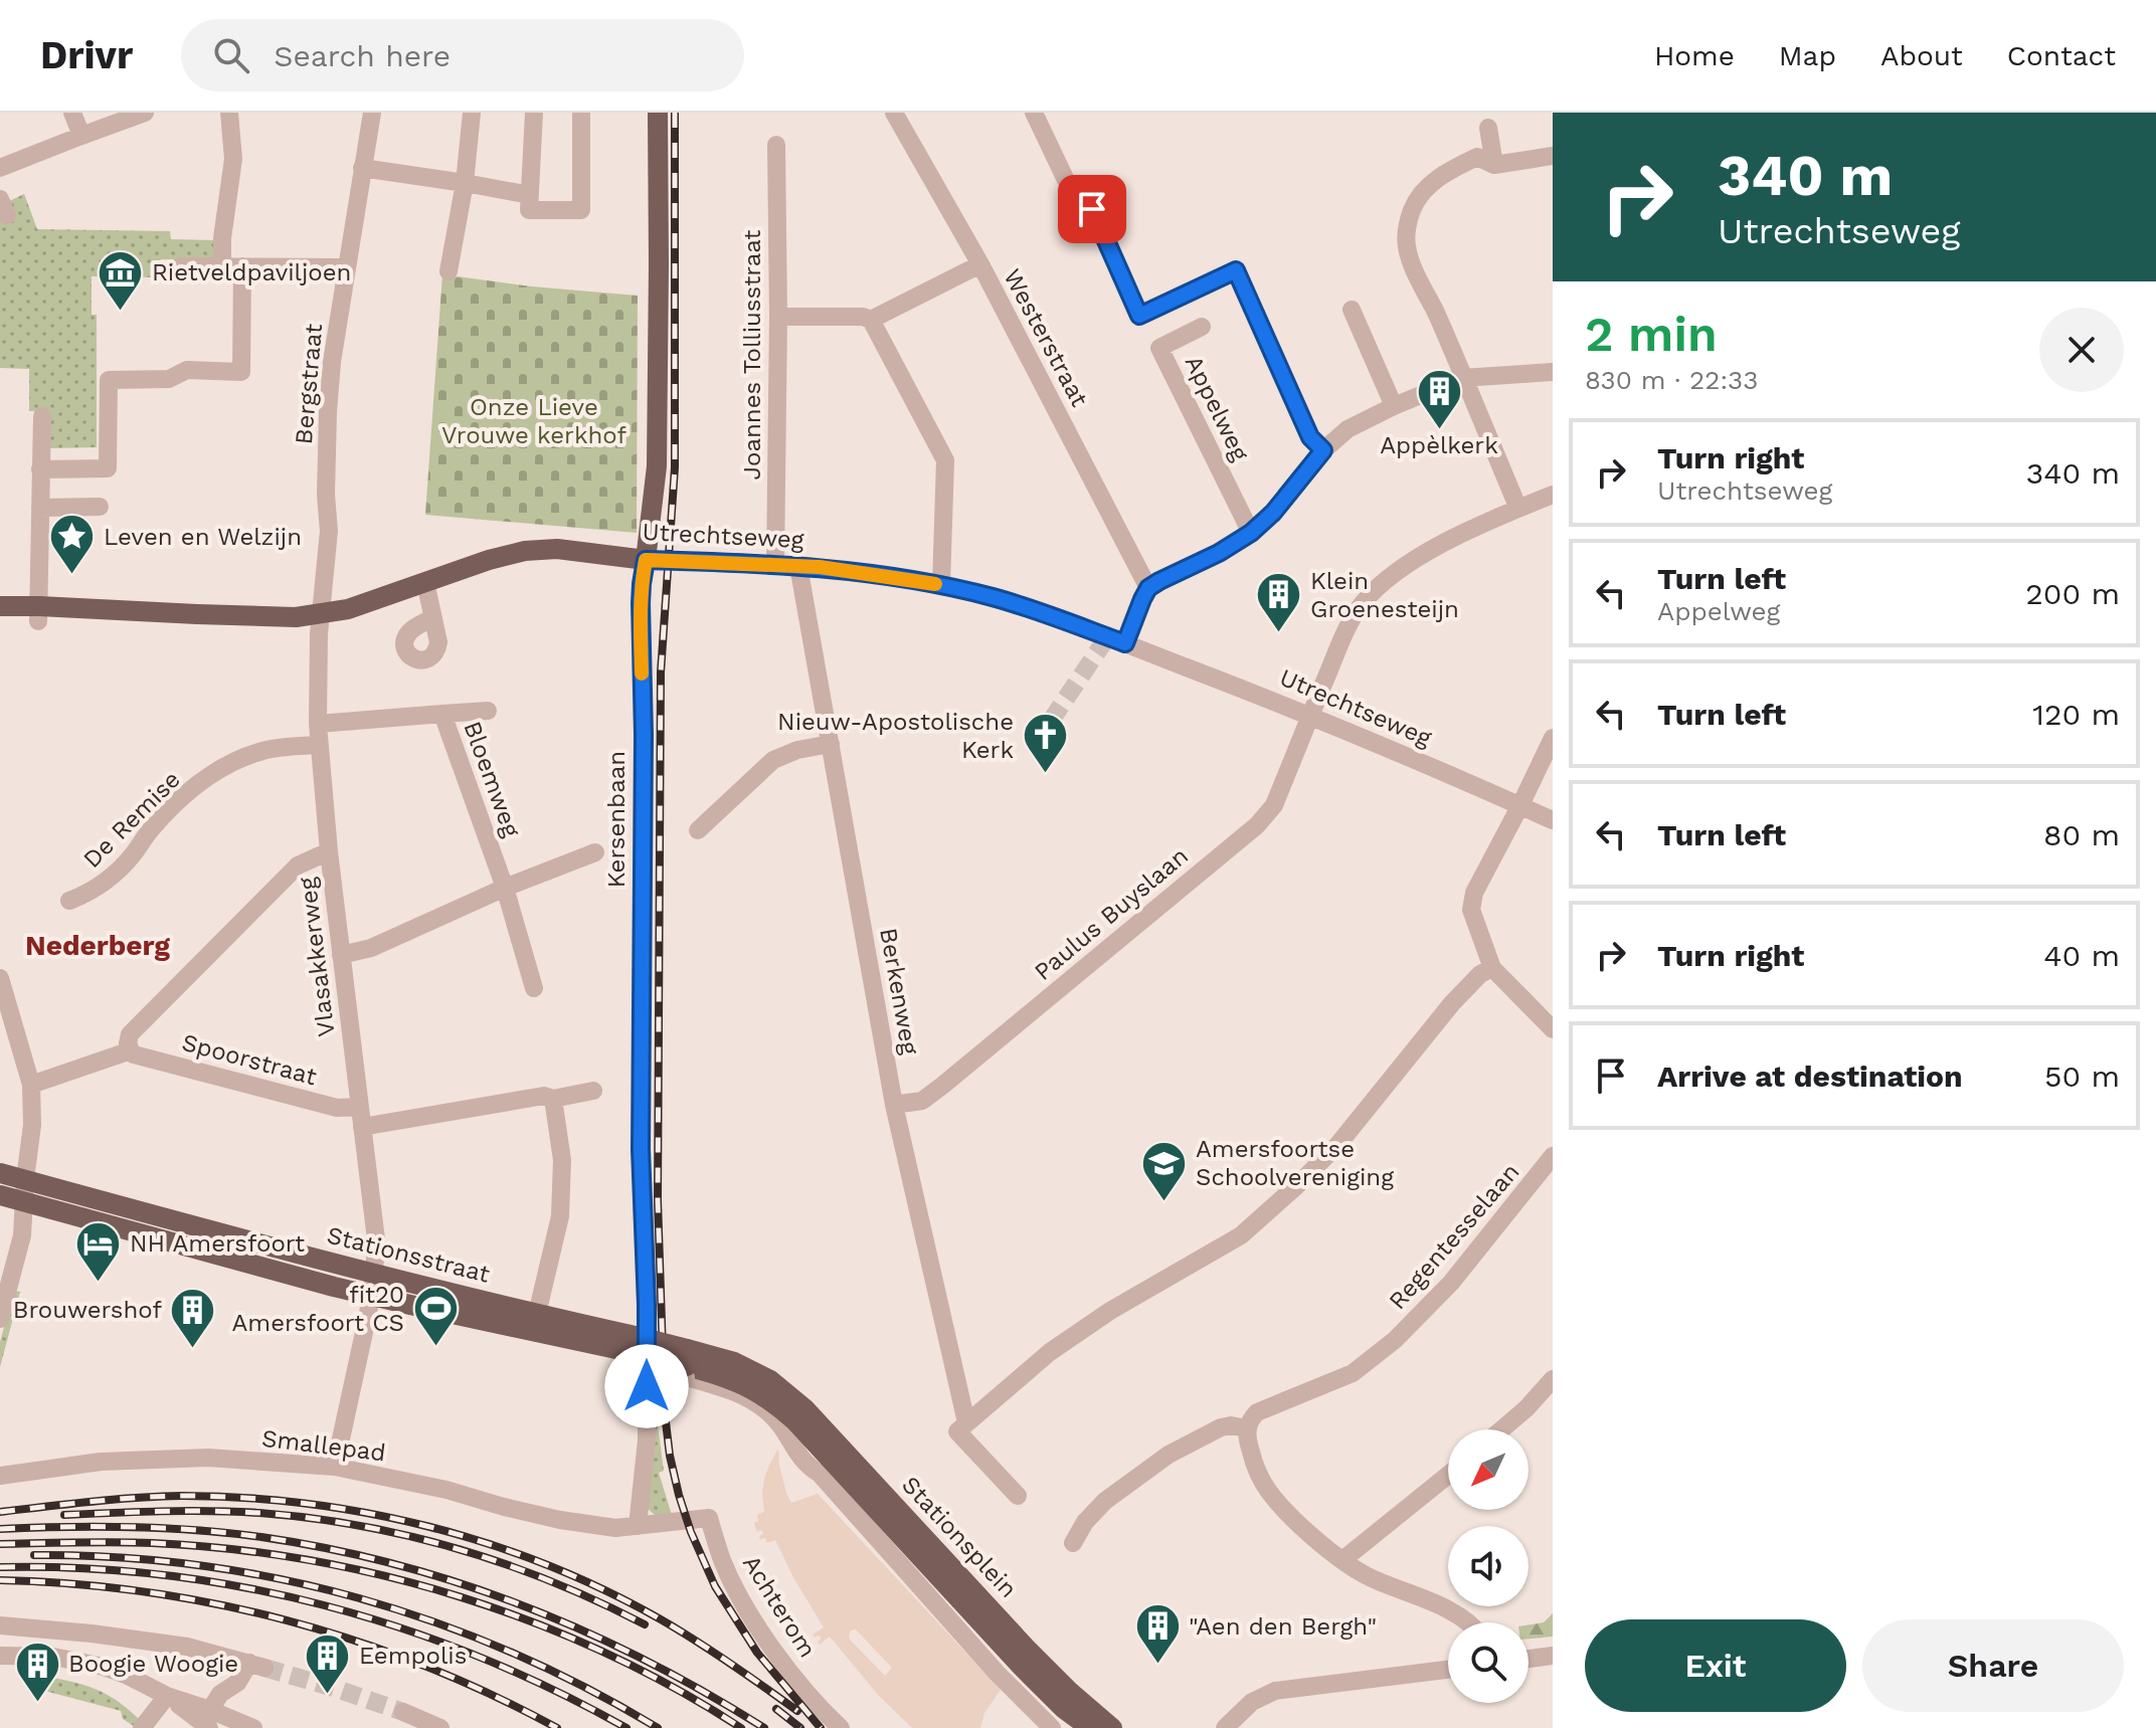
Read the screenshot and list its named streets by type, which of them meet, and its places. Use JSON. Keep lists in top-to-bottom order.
{
  "streets": {
    "main road": [
      "Utrechtseweg",
      "Kersenbaan",
      "Stationsstraat",
      "Stationsplein"
    ],
    "street": [
      "Westerstraat",
      "Joannes Tolliusstraat",
      "Bergstraat",
      "Appelweg",
      "Bloemweg",
      "De Remise",
      "Paulus Buyslaan",
      "Vlasakkerweg",
      "Berkenweg",
      "Spoorstraat",
      "Regentesselaan",
      "Smallepad",
      "Achterom"
    ]
  },
  "crossings": [
    ["Joannes Tolliusstraat", "Utrechtseweg"],
    ["Bergstraat", "Utrechtseweg"],
    ["Bergstraat", "Vlasakkerweg"],
    ["Utrechtseweg", "Kersenbaan"],
    ["Utrechtseweg", "Paulus Buyslaan"],
    ["Utrechtseweg", "Vlasakkerweg"],
    ["Utrechtseweg", "Berkenweg"],
    ["Bloemweg", "Vlasakkerweg"],
    ["De Remise", "Vlasakkerweg"],
    ["Kersenbaan", "Smallepad"],
    ["Kersenbaan", "Achterom"],
    ["Paulus Buyslaan", "Berkenweg"],
    ["Vlasakkerweg", "Spoorstraat"],
    ["Vlasakkerweg", "Stationsstraat"],
    ["Vlasakkerweg", "Smallepad"],
    ["Stationsstraat", "Stationsplein"],
    ["Smallepad", "Achterom"]
  ],
  "districts": ["Nederberg"],
  "parks": ["Onze Lieve Vrouwe kerkhof"],
  "places": {
    "museum": ["Rietveldpaviljoen"],
    "building": [
      "Appèlkerk",
      "Klein Groenesteijn",
      "Brouwershof",
      "\"Aen den Bergh\"",
      "Eempolis",
      "Boogie Woogie"
    ],
    "place": ["Leven en Welzijn"],
    "church": ["Nieuw-Apostolische Kerk"],
    "school or university": ["Amersfoortse Schoolvereniging"],
    "hotel": ["NH Amersfoort"],
    "sports": ["fit20 Amersfoort CS"]
  },
  "north": "bottom left",
  "page": {
    "header": "Drivr",
    "search": "Search here",
    "nav": [
      "Home",
      "Map",
      "About",
      "Contact"
    ],
    "turn": ["340 m", "Utrechtseweg"],
    "heading": ["2 min", "830 m · 22:33"],
    "list": [
      {
        "name": "Turn right",
        "note": "Utrechtseweg",
        "value": "340 m"
      },
      {
        "name": "Turn left",
        "note": "Appelweg",
        "value": "200 m"
      },
      {
        "name": "Turn left",
        "value": "120 m"
      },
      {
        "name": "Turn left",
        "value": "80 m"
      },
      {
        "name": "Turn right",
        "value": "40 m"
      },
      {
        "name": "Arrive at destination",
        "value": "50 m"
      }
    ],
    "buttons": ["Exit", "Share"]
  }
}
